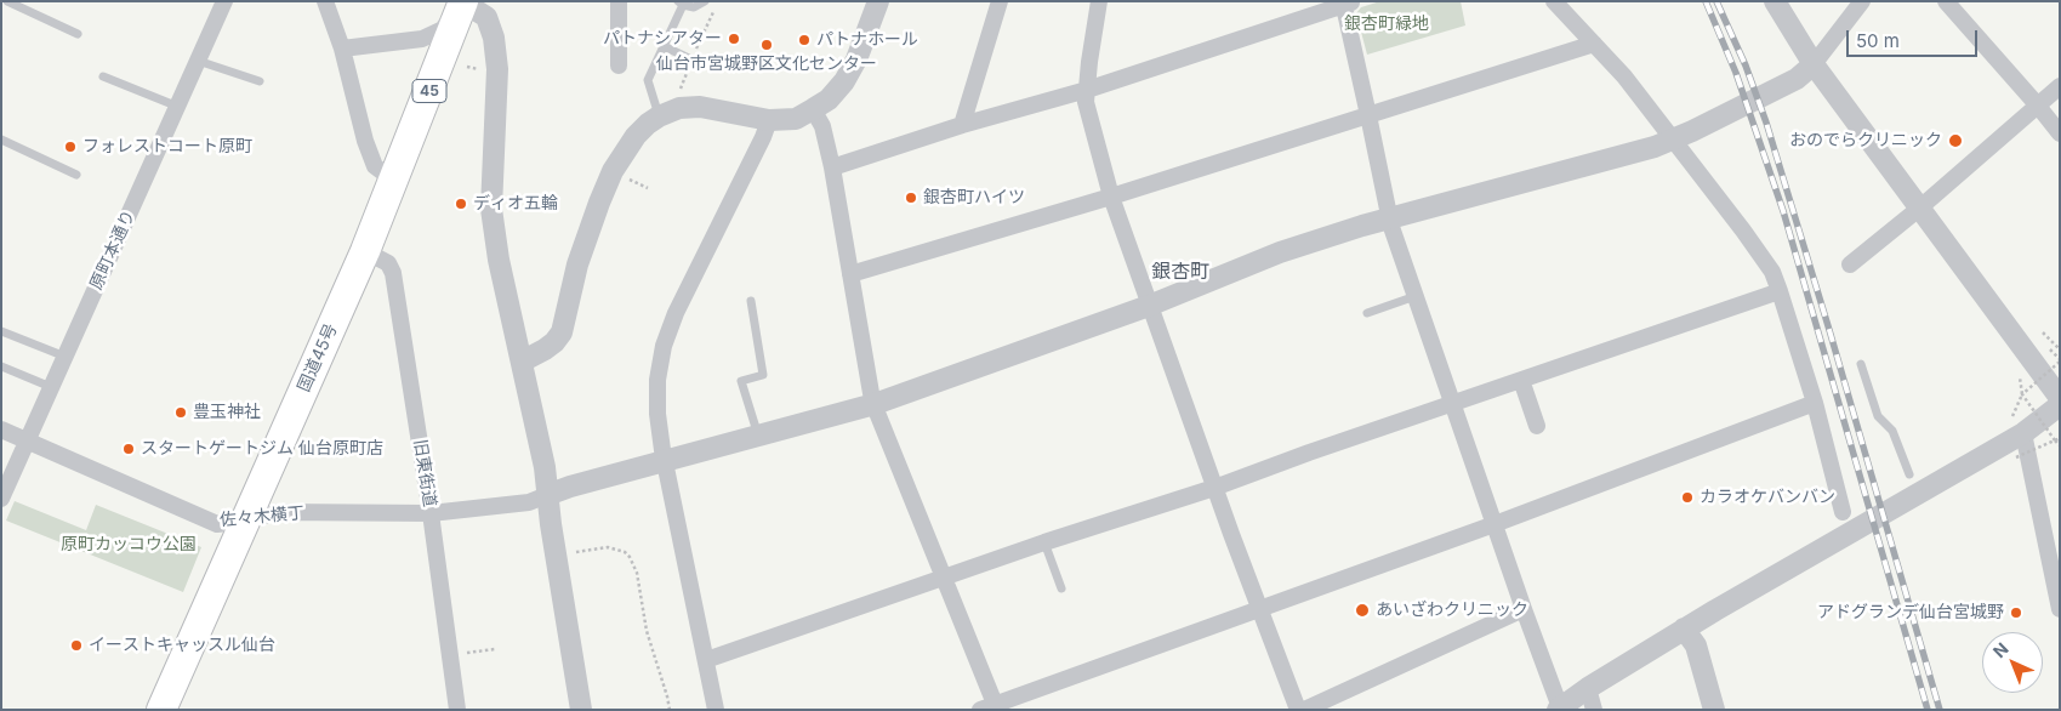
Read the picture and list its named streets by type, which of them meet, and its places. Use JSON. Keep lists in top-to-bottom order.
{
  "streets": {
    "highway": ["45", "国道45号"],
    "street": ["原町本通り", "旧東街道", "佐々木横丁"]
  },
  "crossings": [
    ["原町本通り", "佐々木横丁"],
    ["国道45号", "旧東街道"],
    ["国道45号", "佐々木横丁"],
    ["旧東街道", "佐々木横丁"]
  ],
  "districts": ["銀杏町"],
  "parks": ["銀杏町緑地", "原町カッコウ公園"],
  "places": [
    "パトナシアター",
    "パトナホール",
    "仙台市宮城野区文化センター",
    "おのでらクリニック",
    "フォレストコート原町",
    "銀杏町ハイツ",
    "ディオ五輪",
    "豊玉神社",
    "スタートゲートジム 仙台原町店",
    "カラオケバンバン",
    "あいざわクリニック",
    "アドグランデ仙台宮城野",
    "イーストキャッスル仙台"
  ],
  "scale_bar": "50 m",
  "north": "top left"
}
